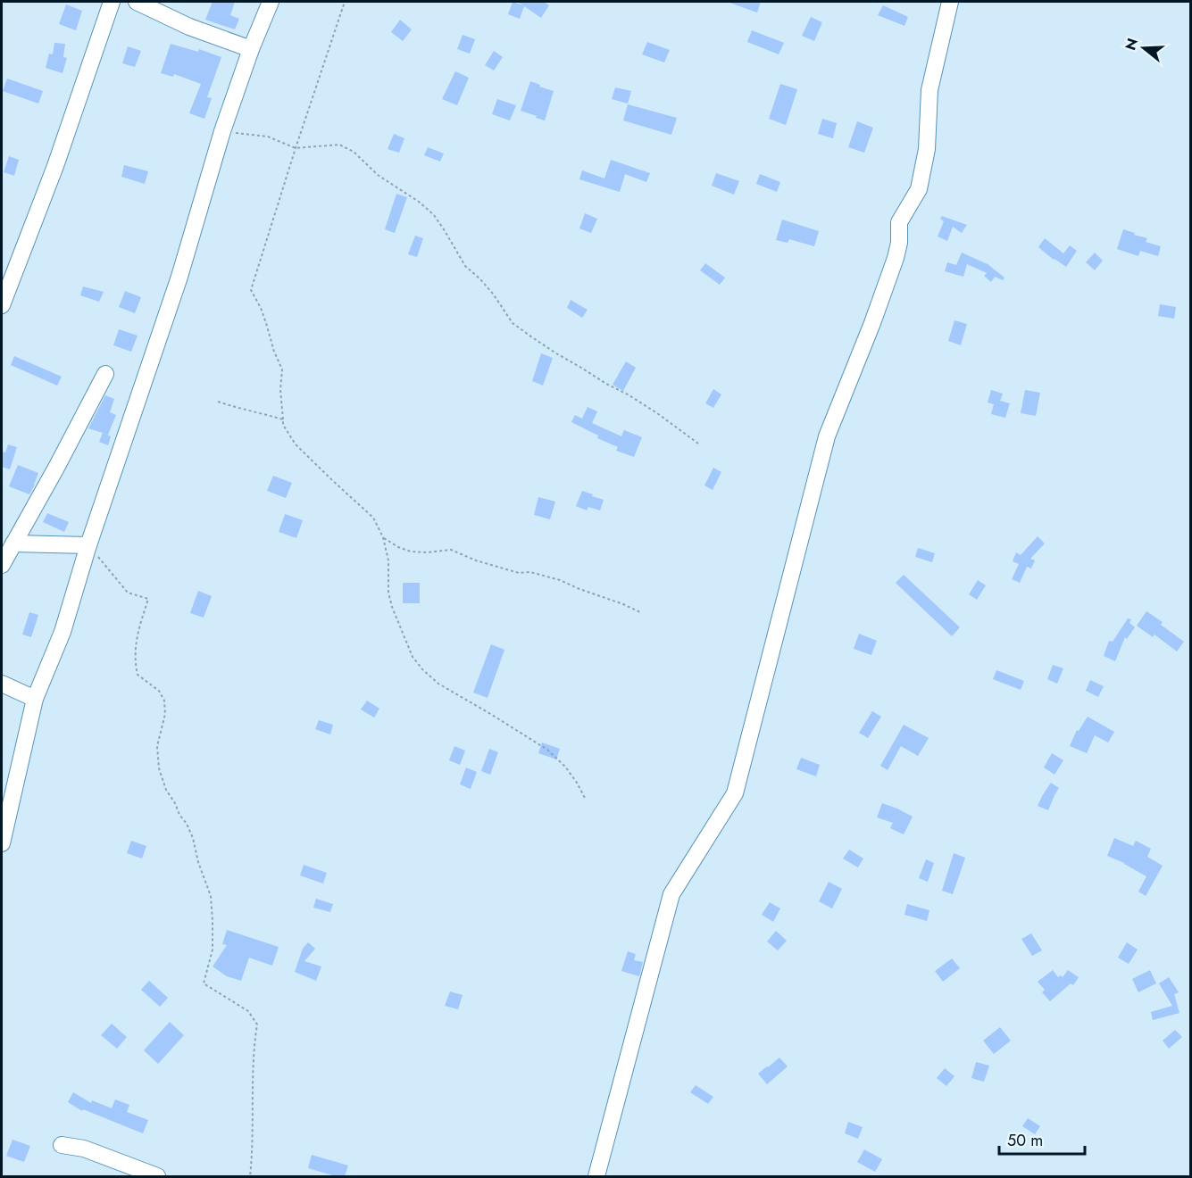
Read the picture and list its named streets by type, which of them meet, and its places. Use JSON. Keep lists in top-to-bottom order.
{
  "scale_bar": "50 m",
  "north": "left"
}
